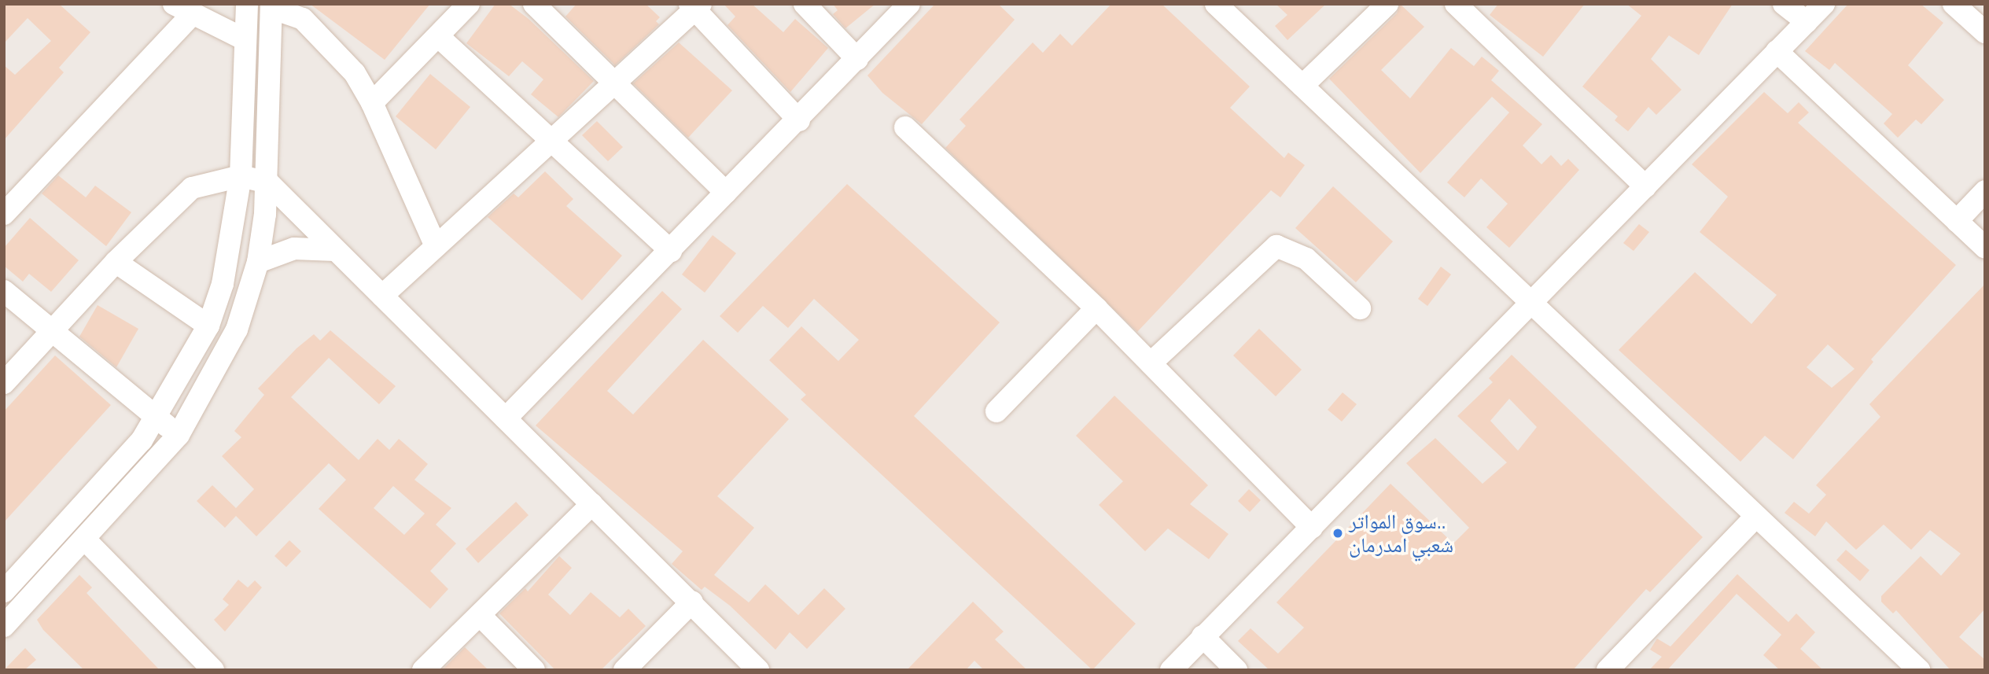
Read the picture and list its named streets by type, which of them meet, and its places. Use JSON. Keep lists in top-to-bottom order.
{
  "places": ["سوق المواتر.. شعبي امدرمان"]
}
